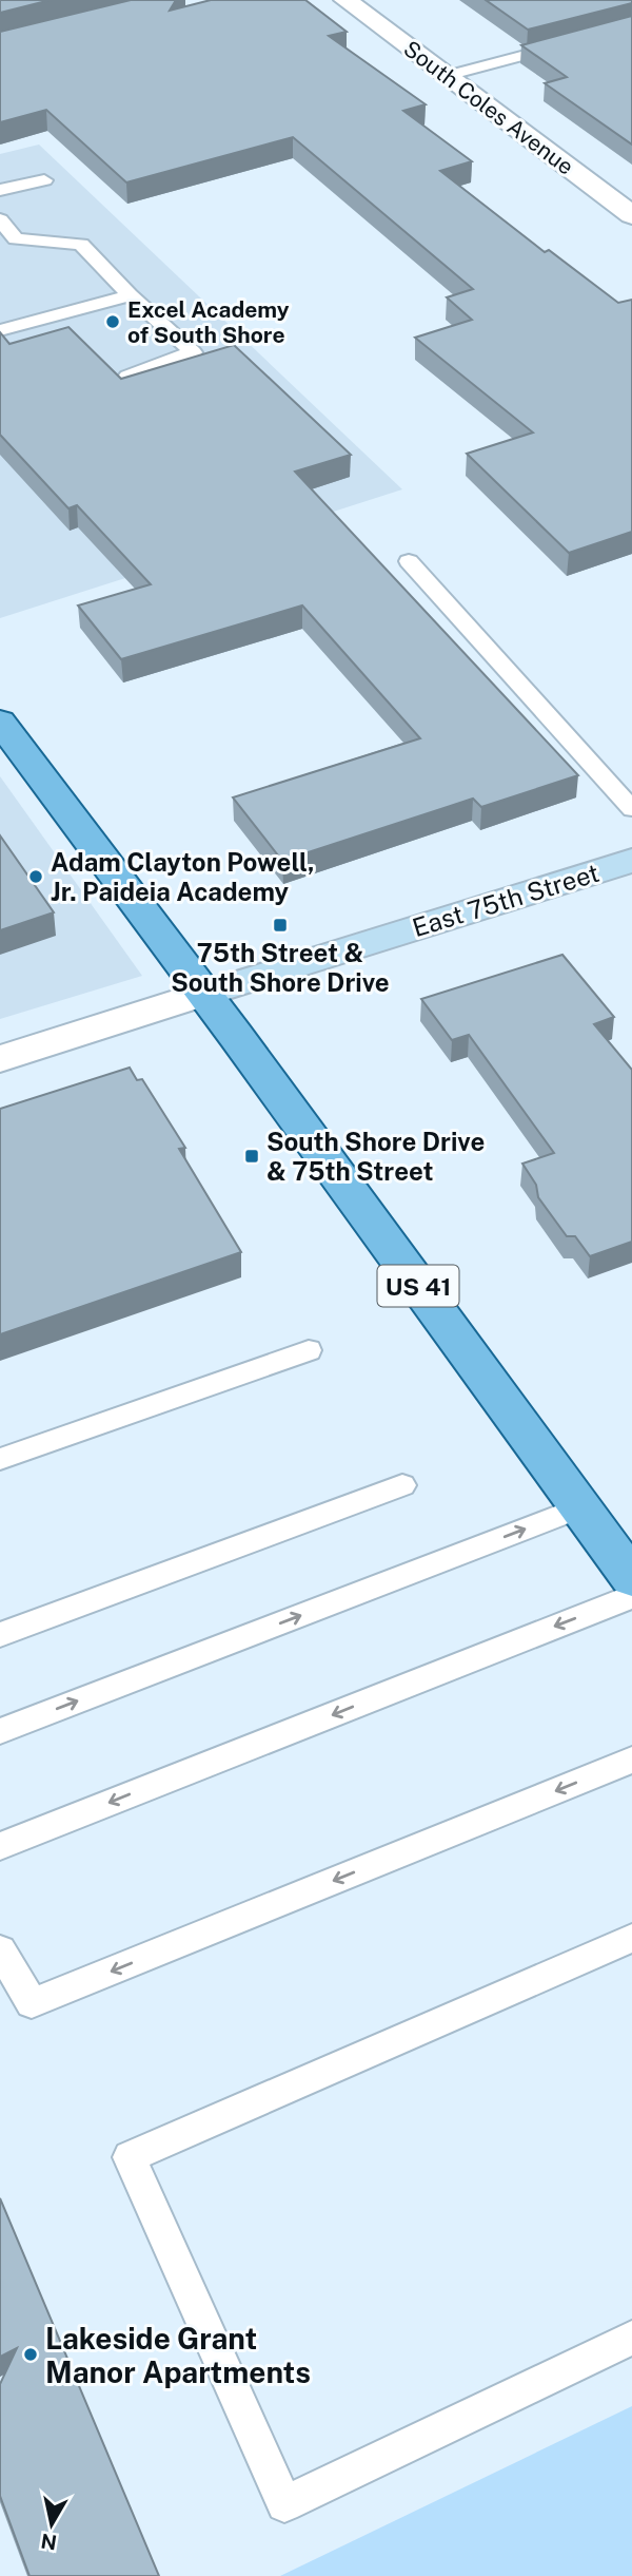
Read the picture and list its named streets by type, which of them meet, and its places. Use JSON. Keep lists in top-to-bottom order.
{
  "streets": {
    "main road": ["East 75th Street", "US 41"],
    "street": ["South Coles Avenue"]
  },
  "crossings": [
    ["East 75th Street", "US 41"]
  ],
  "places": {
    "other": ["Excel Academy of South Shore", "Adam Clayton Powell, Jr. Paideia Academy", "Lakeside Grant Manor Apartments"],
    "transit": ["75th Street & South Shore Drive", "South Shore Drive & 75th Street"]
  },
  "north": "bottom"
}
